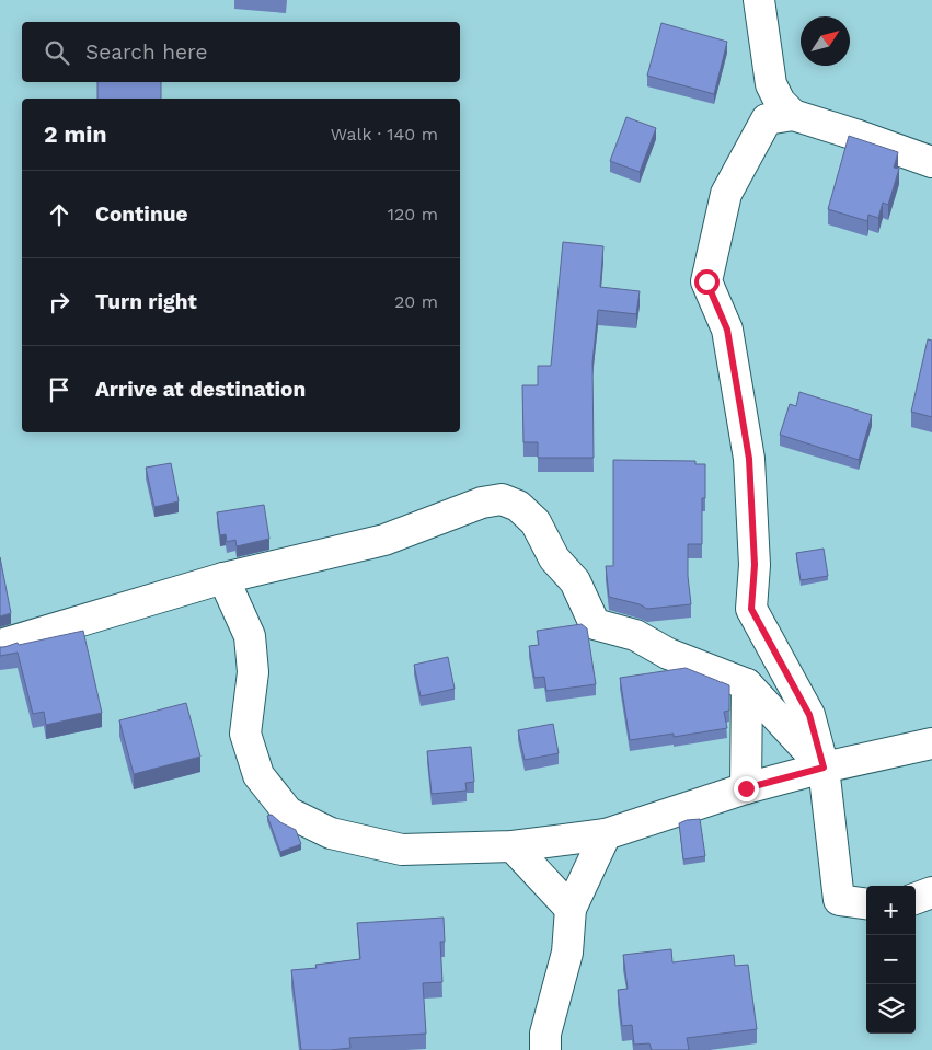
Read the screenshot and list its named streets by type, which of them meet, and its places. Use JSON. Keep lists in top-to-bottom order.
{
  "north": "top right",
  "page": {
    "search": "Search here",
    "heading": ["2 min", "Walk · 140 m"],
    "list": [
      ["Continue", "120 m"],
      ["Turn right", "20 m"],
      "Arrive at destination"
    ],
    "map_buttons": ["+", "−"]
  }
}
